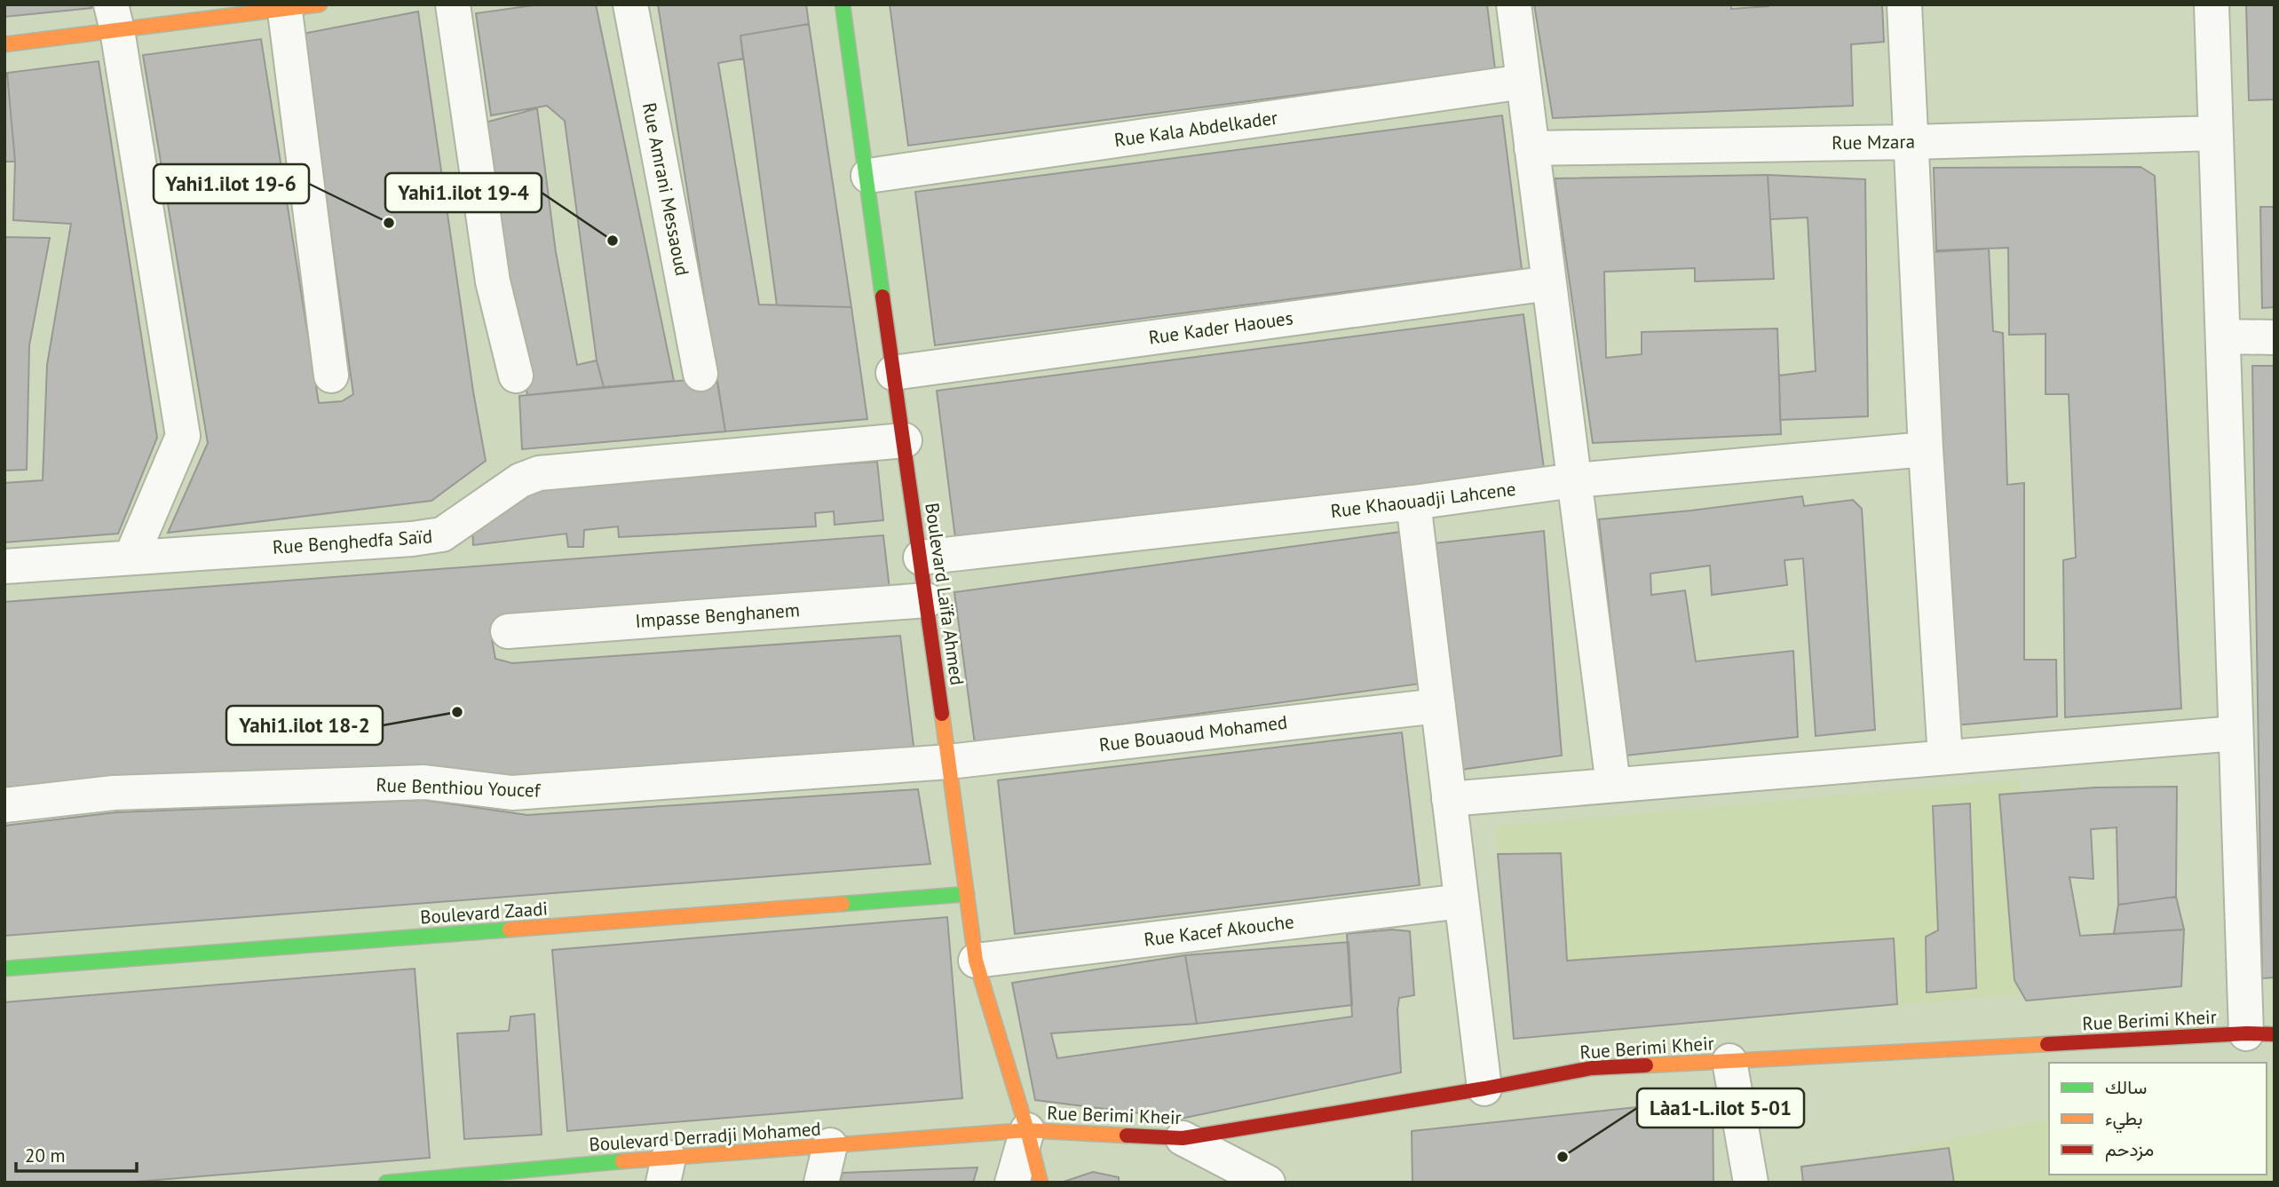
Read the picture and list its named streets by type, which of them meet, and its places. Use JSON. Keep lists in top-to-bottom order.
{
  "streets": {
    "street": [
      "Rue Kala Abdelkader",
      "Rue Mzara",
      "Rue Amrani Messaoud",
      "Rue Kader Haoues",
      "Rue Khaouadji Lahcene",
      "Rue Benghedfa Saïd",
      "Boulevard Laïfa Ahmed",
      "Impasse Benghanem",
      "Rue Bouaoud Mohamed",
      "Rue Benthiou Youcef",
      "Boulevard Zaadi",
      "Rue Kacef Akouche",
      "Rue Berimi Kheir",
      "Boulevard Derradji Mohamed"
    ]
  },
  "crossings": [
    ["Rue Kala Abdelkader", "Boulevard Laïfa Ahmed"],
    ["Rue Kader Haoues", "Boulevard Laïfa Ahmed"],
    ["Rue Khaouadji Lahcene", "Boulevard Laïfa Ahmed"],
    ["Rue Benghedfa Saïd", "Boulevard Laïfa Ahmed"],
    ["Boulevard Laïfa Ahmed", "Impasse Benghanem"],
    ["Boulevard Laïfa Ahmed", "Rue Bouaoud Mohamed"],
    ["Boulevard Laïfa Ahmed", "Rue Benthiou Youcef"],
    ["Boulevard Laïfa Ahmed", "Boulevard Zaadi"],
    ["Boulevard Laïfa Ahmed", "Rue Kacef Akouche"],
    ["Boulevard Laïfa Ahmed", "Rue Berimi Kheir"],
    ["Boulevard Laïfa Ahmed", "Boulevard Derradji Mohamed"],
    ["Rue Bouaoud Mohamed", "Rue Benthiou Youcef"],
    ["Rue Berimi Kheir", "Boulevard Derradji Mohamed"]
  ],
  "places": [
    "Yahi1.ilot 19-6",
    "Yahi1.ilot 19-4",
    "Yahi1.ilot 18-2",
    "Làa1-L.ilot 5-01"
  ],
  "legend": ["سالك", "بطيء", "مزدحم"],
  "scale_bar": "20 m"
}
